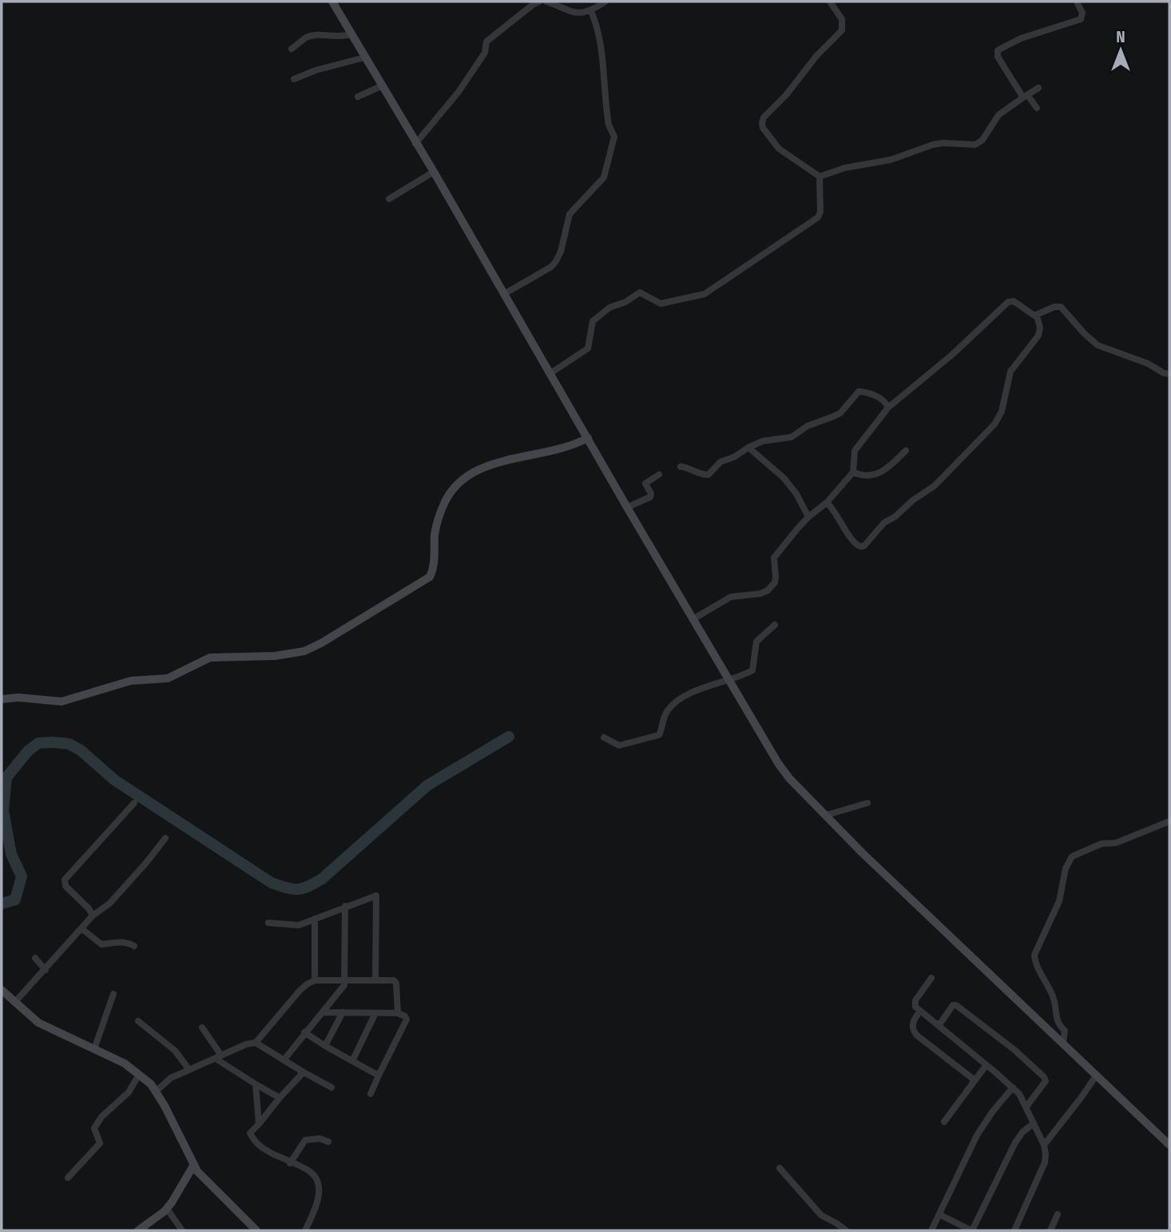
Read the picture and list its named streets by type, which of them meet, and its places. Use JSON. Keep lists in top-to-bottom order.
{
  "north": "top"
}
